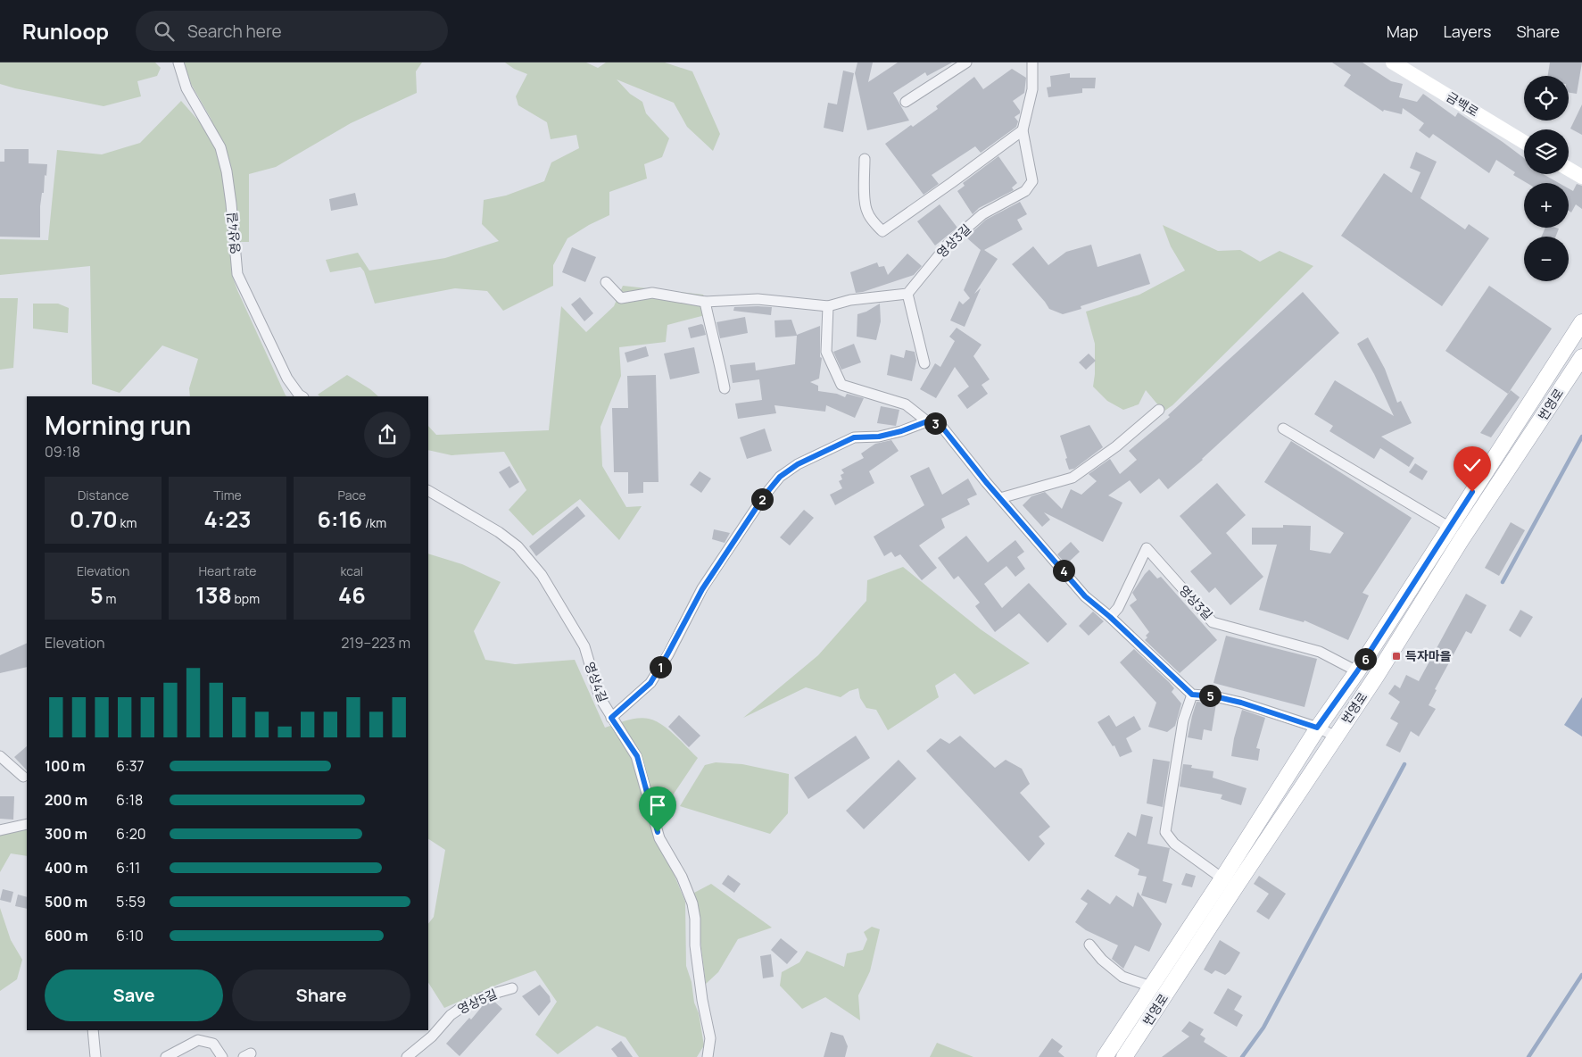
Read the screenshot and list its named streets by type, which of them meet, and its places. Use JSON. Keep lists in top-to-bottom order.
{
  "streets": {
    "main road": ["번영로"],
    "street": [
      "금백로",
      "영상4길",
      "영상3길",
      "영상5길"
    ]
  },
  "crossings": [
    ["영상3길", "번영로"]
  ],
  "places": {
    "transit": ["득자마을"]
  },
  "page": {
    "header": "Runloop",
    "search": "Search here",
    "nav": ["Map", "Layers", "Share"],
    "map_buttons": ["+", "−"],
    "heading": ["Morning run", "09:18"],
    "pins": [
      "3",
      "2",
      "4",
      "6",
      "1",
      "5"
    ],
    "stats": [
      ["Distance", "0.70 km"],
      ["Time", "4:23"],
      ["Pace", "6:16 /km"],
      ["Elevation", "5 m"],
      ["Heart rate", "138 bpm"],
      ["kcal", "46"]
    ],
    "chart": ["Elevation", "219–223 m"],
    "list": [
      {
        "name": "100 m",
        "note": "6:37"
      },
      {
        "name": "200 m",
        "note": "6:18"
      },
      {
        "name": "300 m",
        "note": "6:20"
      },
      {
        "name": "400 m",
        "note": "6:11"
      },
      {
        "name": "500 m",
        "note": "5:59"
      },
      {
        "name": "600 m",
        "note": "6:10"
      }
    ],
    "buttons": ["Save", "Share"]
  }
}
